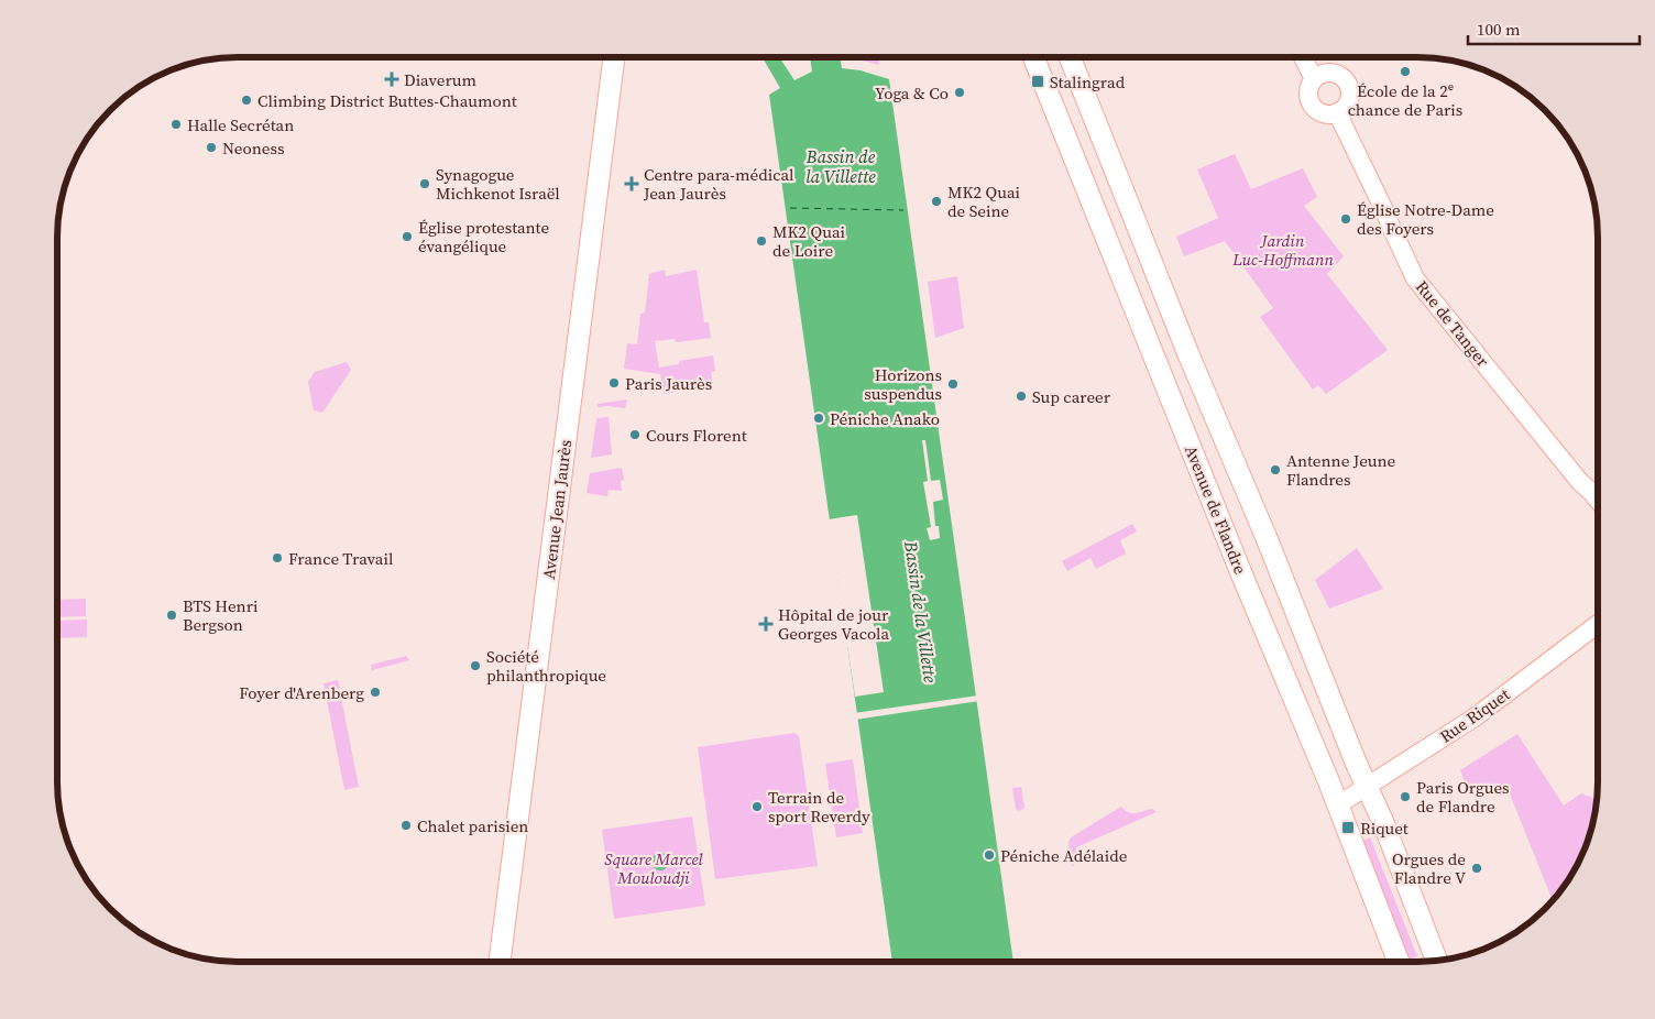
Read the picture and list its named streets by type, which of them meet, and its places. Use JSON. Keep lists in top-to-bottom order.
{
  "streets": {
    "main road": ["Avenue Jean Jaurès", "Avenue de Flandre"],
    "street": ["Rue de Tanger", "Rue Riquet"]
  },
  "crossings": [
    ["Avenue de Flandre", "Rue Riquet"]
  ],
  "water": ["Bassin de la Villette"],
  "parks": ["Jardin Luc-Hoffmann", "Square Marcel Mouloudji"],
  "places": {
    "other": [
      "École de la 2ᵉ chance de Paris",
      "Yoga & Co",
      "Climbing District Buttes-Chaumont",
      "Halle Secrétan",
      "Neoness",
      "Synagogue Michkenot Israël",
      "MK2 Quai de Seine",
      "Église Notre-Dame des Foyers",
      "Église protestante évangélique",
      "MK2 Quai de Loire",
      "Paris Jaurès",
      "Horizons suspendus",
      "Sup career",
      "Péniche Anako",
      "Cours Florent",
      "Antenne Jeune Flandres",
      "France Travail",
      "BTS Henri Bergson",
      "Société philanthropique",
      "Foyer d'Arenberg",
      "Paris Orgues de Flandre",
      "Terrain de sport Reverdy",
      "Chalet parisien",
      "Péniche Adélaide",
      "Orgues de Flandre V"
    ],
    "health": ["Diaverum", "Centre para-médical Jean Jaurès", "Hôpital de jour Georges Vacola"],
    "transit": ["Stalingrad", "Riquet"]
  },
  "scale_bar": "100 m"
}
